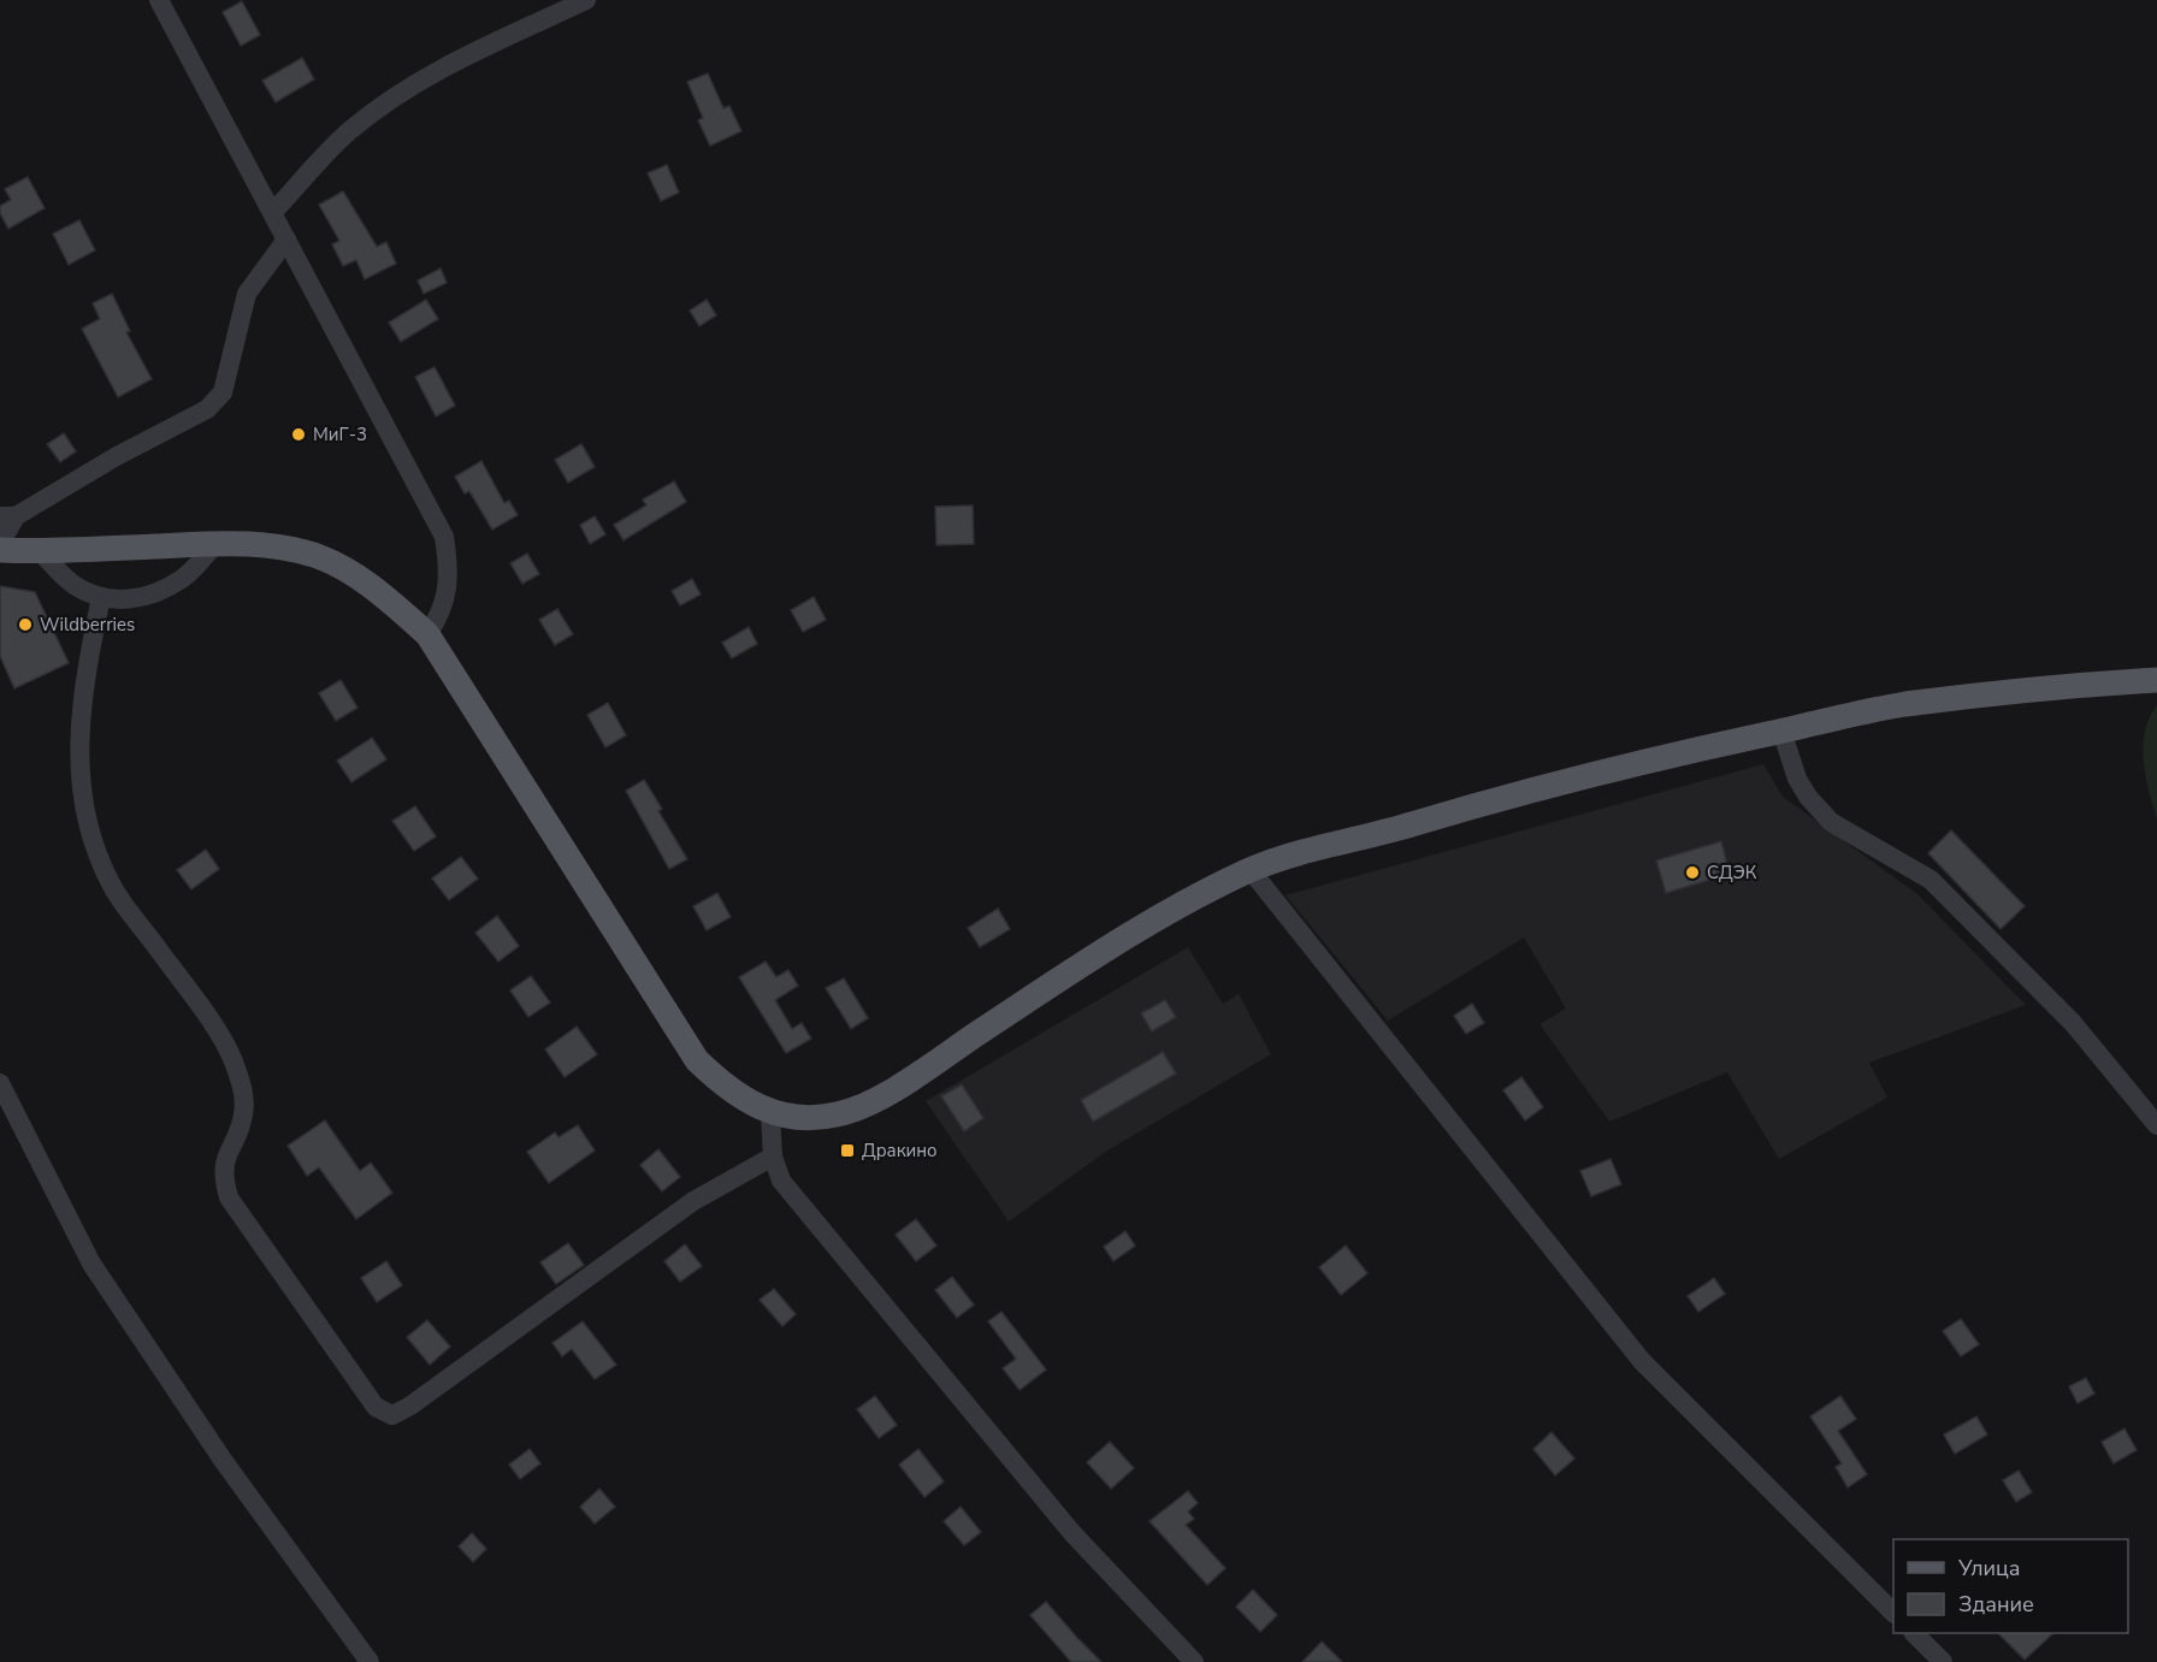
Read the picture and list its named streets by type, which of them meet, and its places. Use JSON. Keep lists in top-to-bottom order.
{
  "places": {
    "other": ["МиГ-3", "Wildberries", "СДЭК"],
    "transit": ["Дракино"]
  },
  "legend": ["Улица", "Здание"]
}
